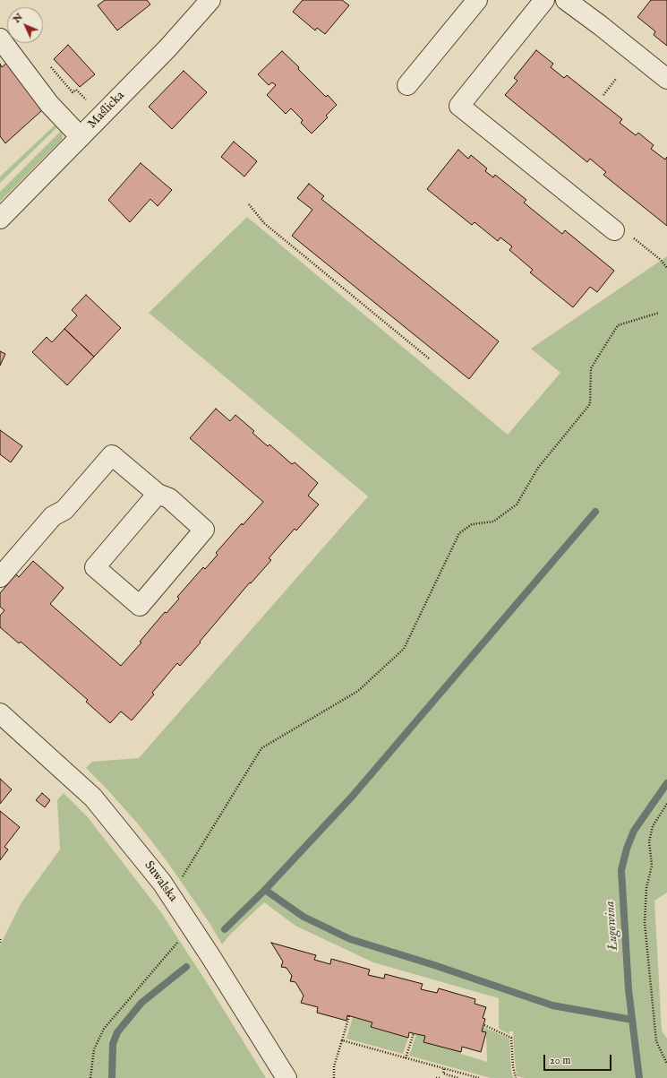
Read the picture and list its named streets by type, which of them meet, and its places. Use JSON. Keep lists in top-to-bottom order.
{
  "streets": {
    "street": ["Maślicka", "Suwalska"]
  },
  "water": ["Ługowina"],
  "scale_bar": "20 m",
  "north": "top left"
}
